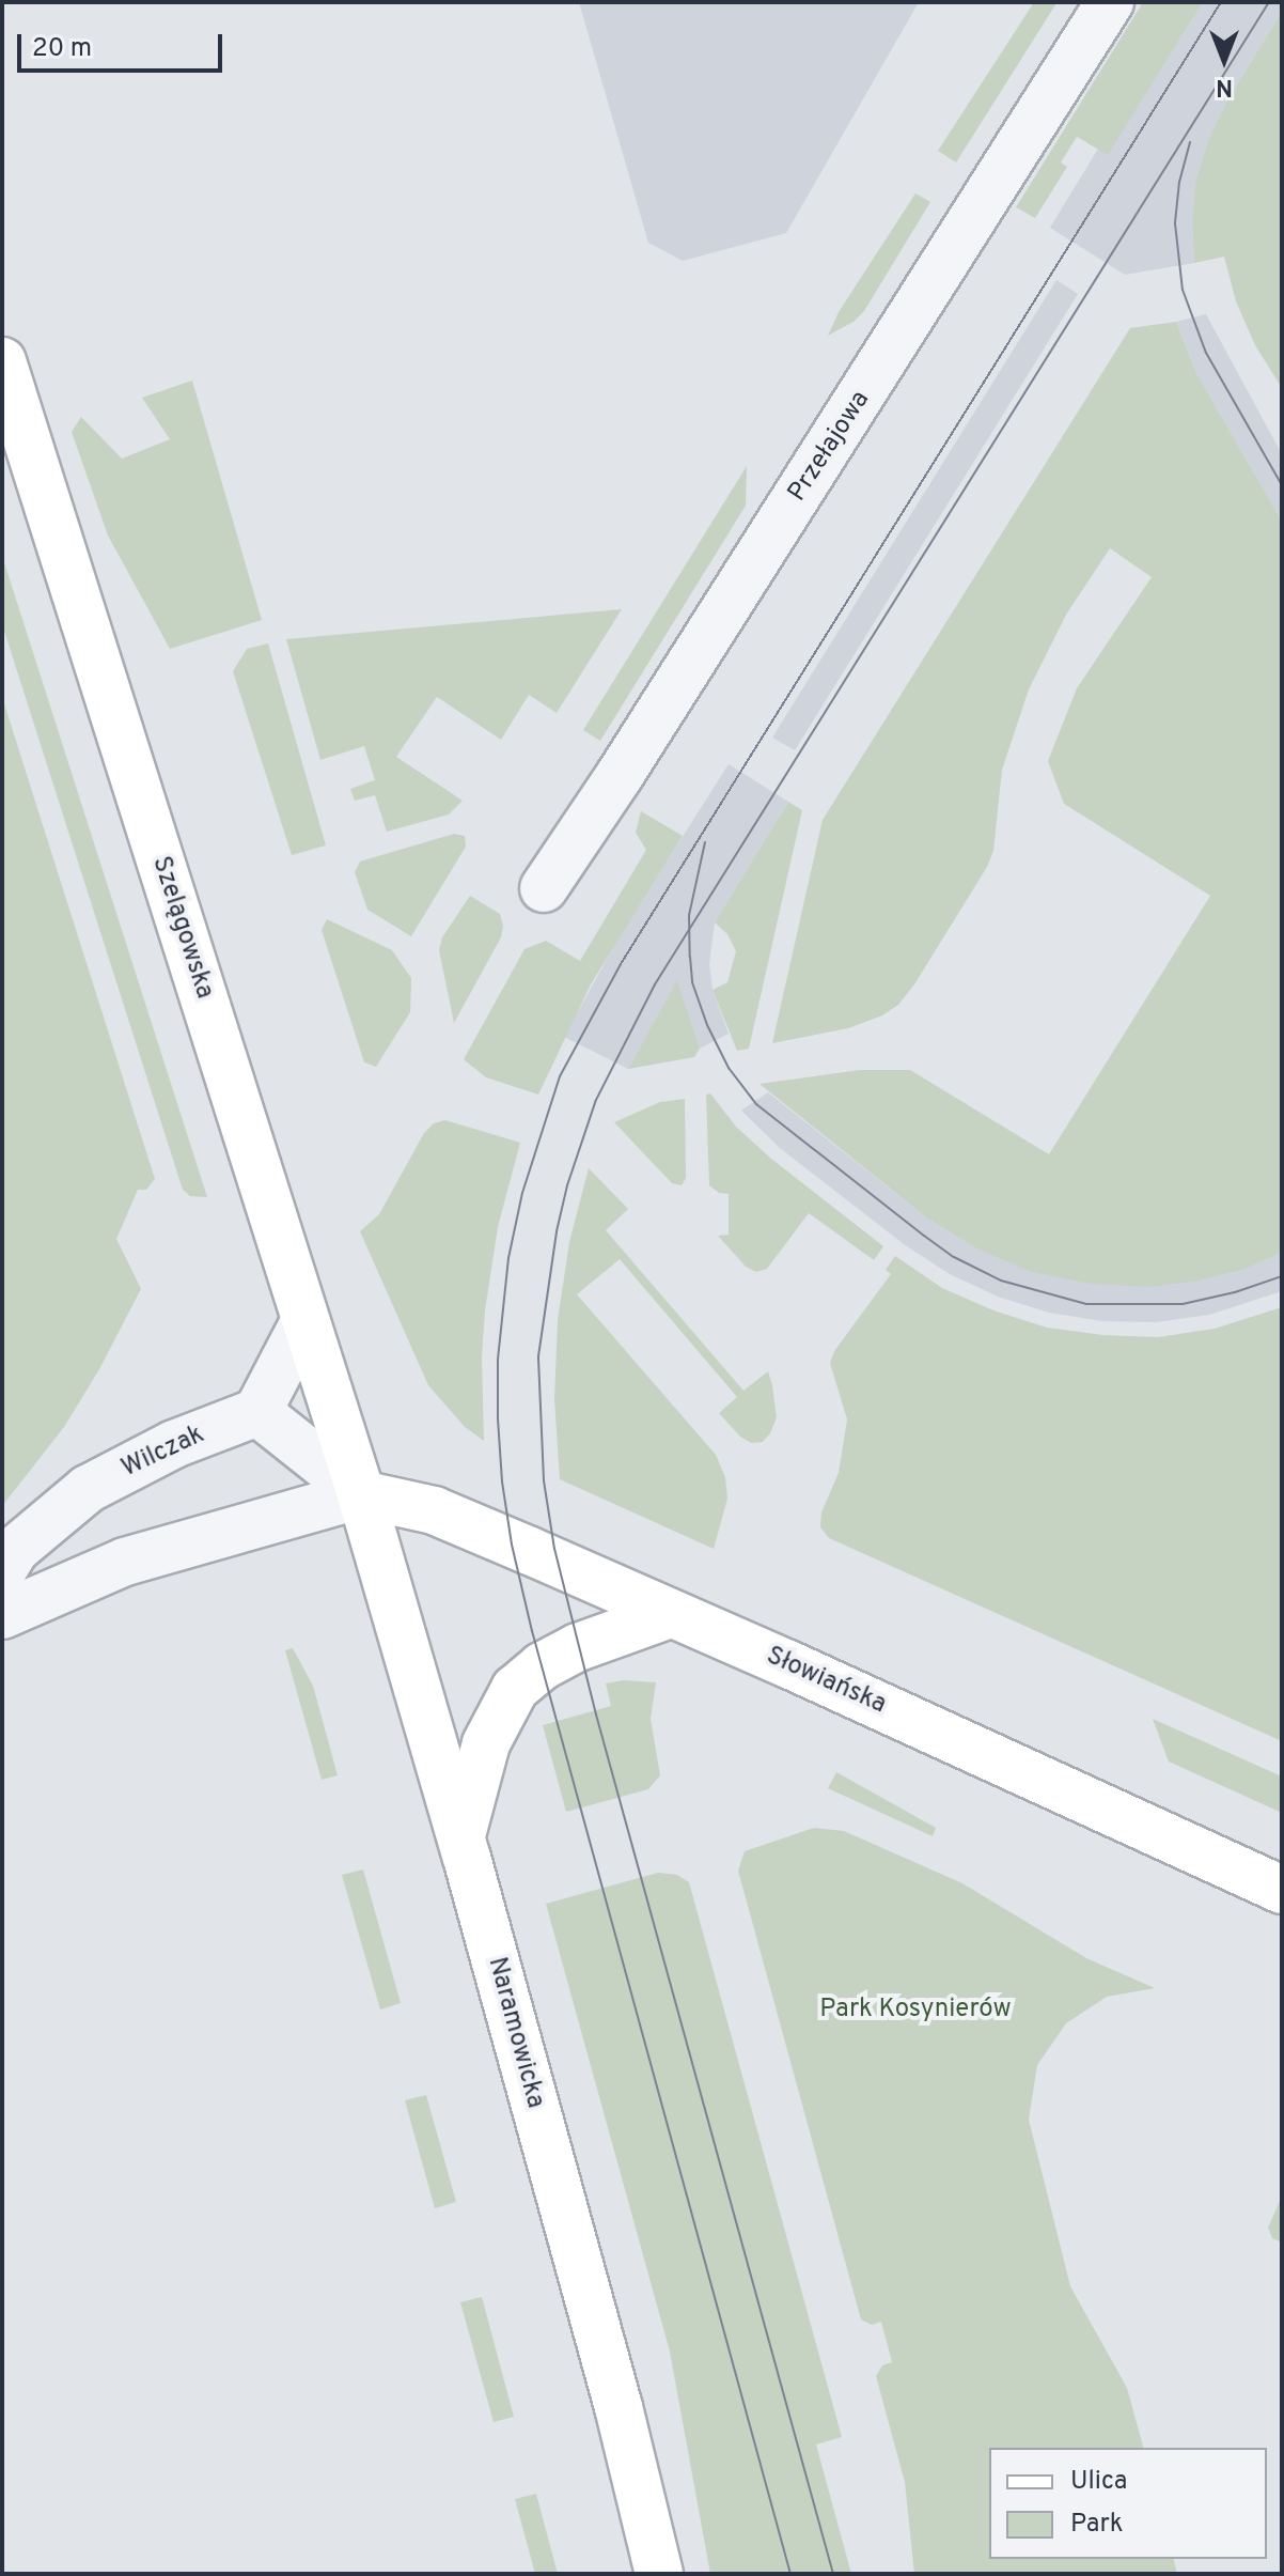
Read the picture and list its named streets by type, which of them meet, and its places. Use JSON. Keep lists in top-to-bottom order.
{
  "streets": {
    "street": [
      "Przełajowa",
      "Szelągowska",
      "Wilczak",
      "Słowiańska",
      "Naramowicka"
    ]
  },
  "crossings": [
    ["Szelągowska", "Słowiańska"],
    ["Szelągowska", "Naramowicka"],
    ["Słowiańska", "Naramowicka"]
  ],
  "parks": ["Park Kosynierów"],
  "legend": ["Ulica", "Park"],
  "scale_bar": "20 m",
  "north": "bottom"
}
